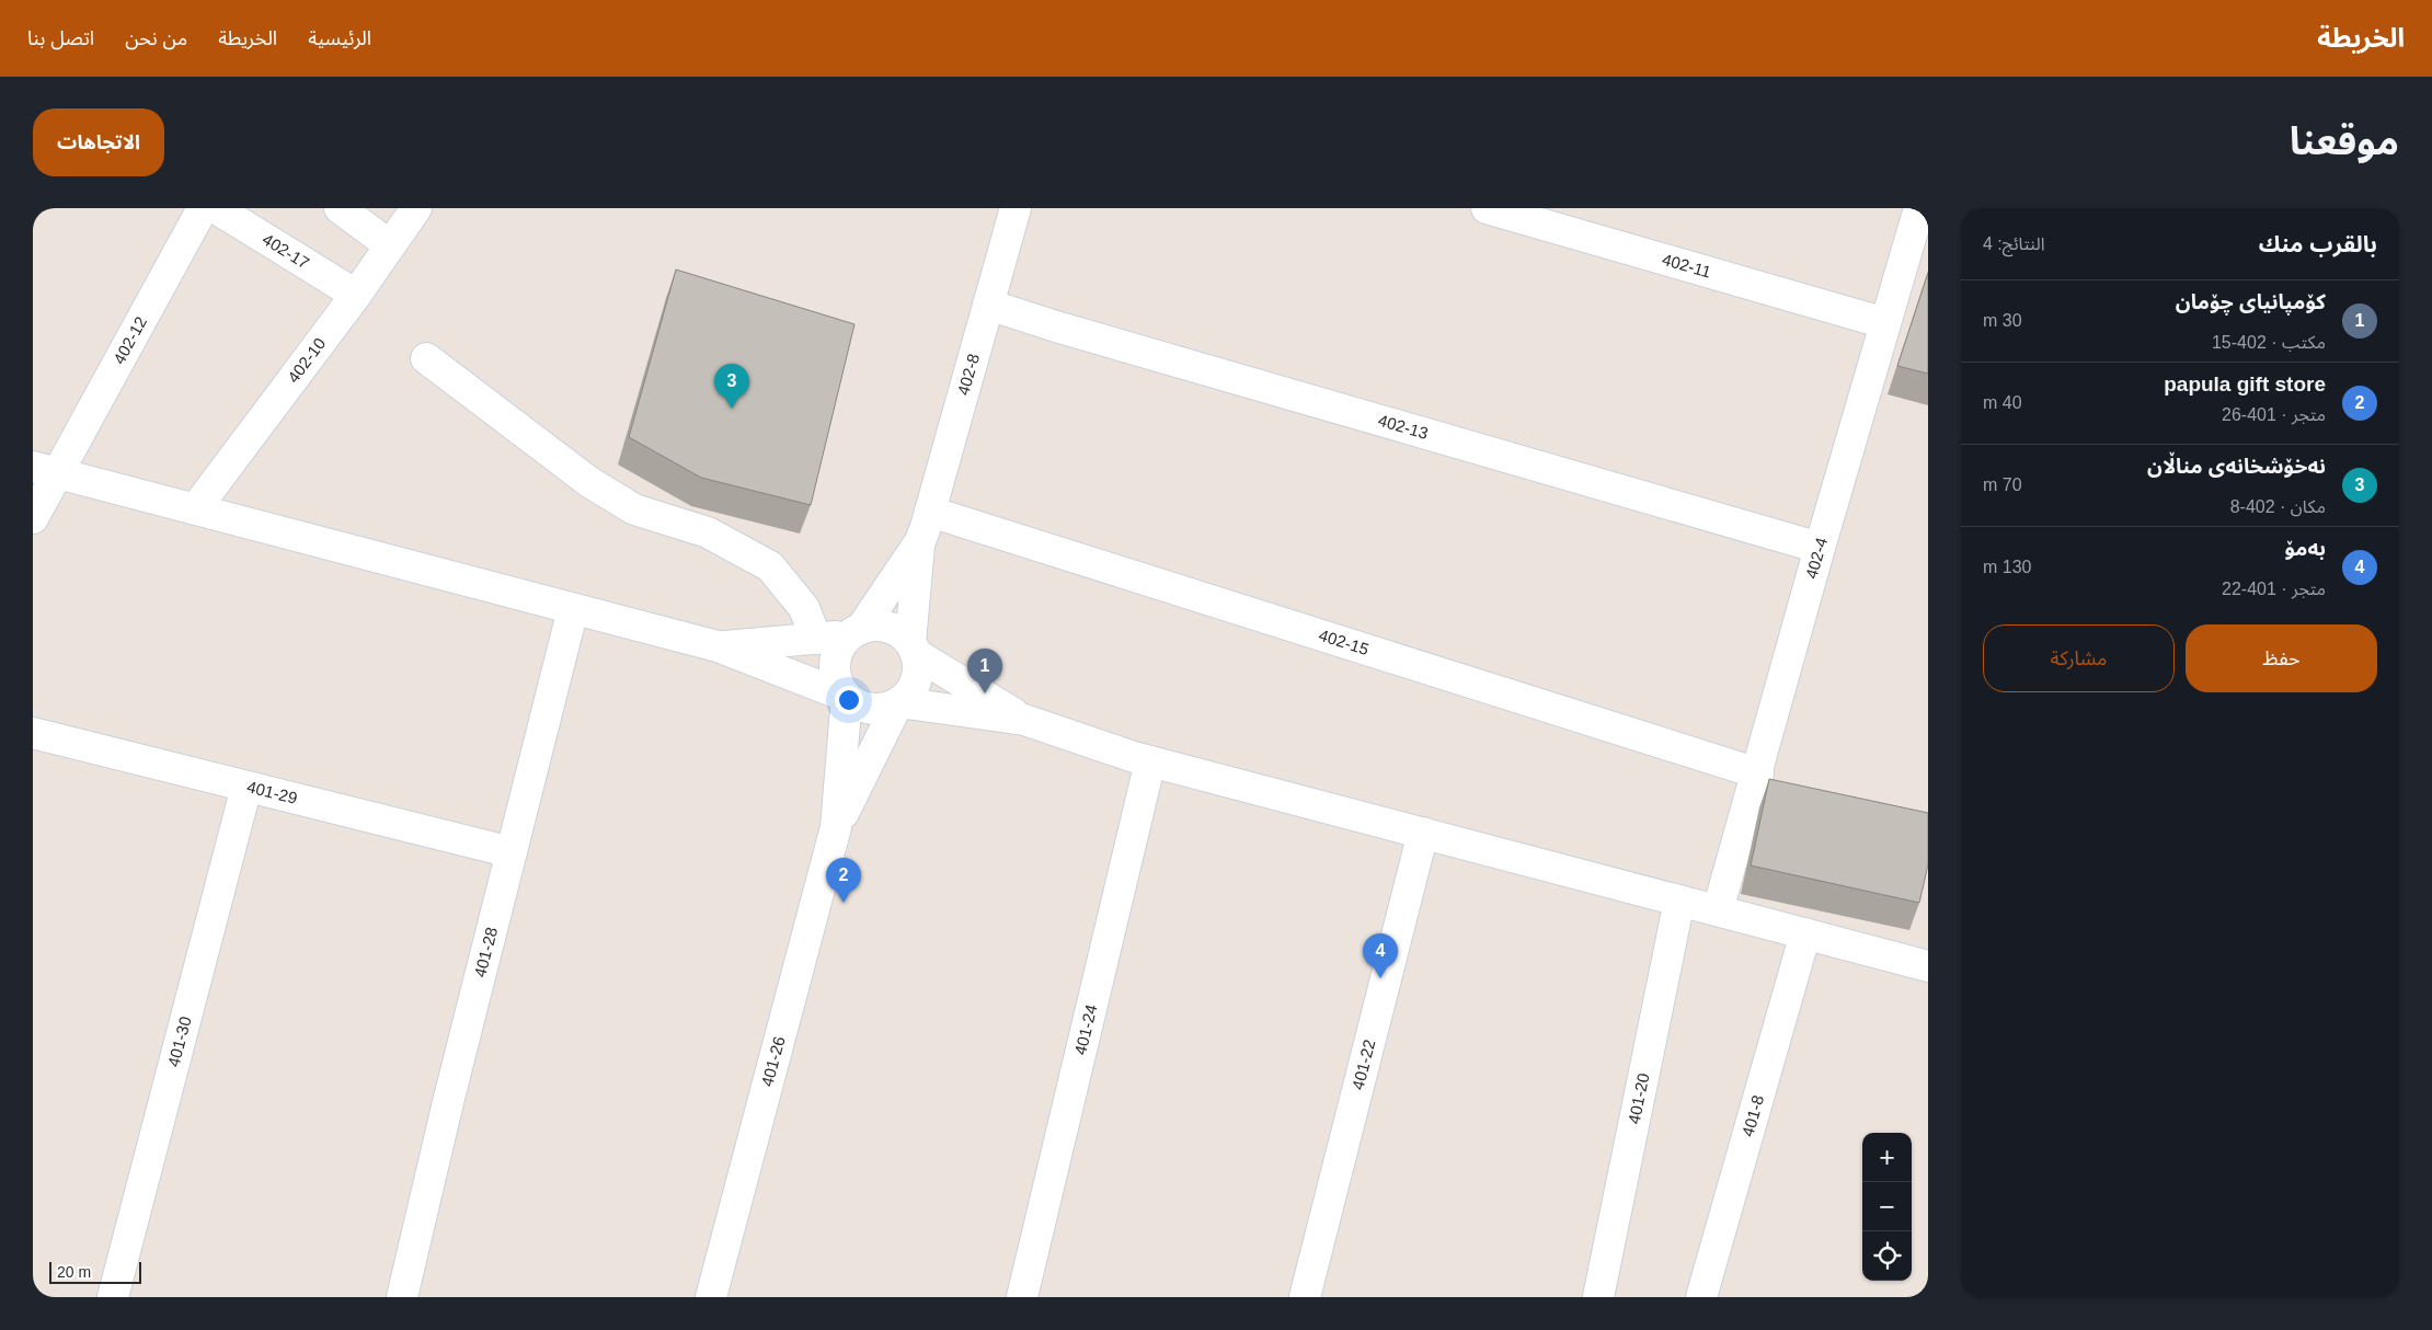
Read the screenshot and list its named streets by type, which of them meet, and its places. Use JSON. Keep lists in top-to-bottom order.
{
  "streets": {
    "street": [
      "402-17",
      "402-11",
      "402-12",
      "402-10",
      "402-8",
      "402-13",
      "402-4",
      "402-15",
      "401-29",
      "401-28",
      "401-24",
      "401-30",
      "401-26",
      "401-22",
      "401-20",
      "401-8"
    ]
  },
  "crossings": [
    ["402-17", "402-10"],
    ["402-11", "402-4"],
    ["402-8", "402-13"],
    ["402-8", "402-15"],
    ["402-13", "402-4"],
    ["402-4", "402-15"],
    ["401-29", "401-28"],
    ["401-29", "401-30"]
  ],
  "scale_bar": "20 m",
  "page": {
    "header": "الخريطة",
    "nav": [
      "الرئيسية",
      "الخريطة",
      "من نحن",
      "اتصل بنا"
    ],
    "title": "موقعنا",
    "buttons": [
      "الاتجاهات",
      ["حفظ", "مشاركة"]
    ],
    "heading": ["بالقرب منك", "النتائج: 4"],
    "list": [
      {
        "mark": "1",
        "name": "کۆمپانیای چۆمان",
        "note": "مكتب · 402-15",
        "value": "30 m"
      },
      {
        "mark": "2",
        "name": "papula gift store",
        "note": "متجر · 401-26",
        "value": "40 m"
      },
      {
        "mark": "3",
        "name": "نەخۆشخانەی مناڵان",
        "note": "مكان · 402-8",
        "value": "70 m"
      },
      {
        "mark": "4",
        "name": "بەمۆ",
        "note": "متجر · 401-22",
        "value": "130 m"
      }
    ],
    "pins": [
      "3",
      "1",
      "2",
      "4"
    ],
    "map_buttons": ["+", "−"],
    "scale": "20 m"
  }
}
